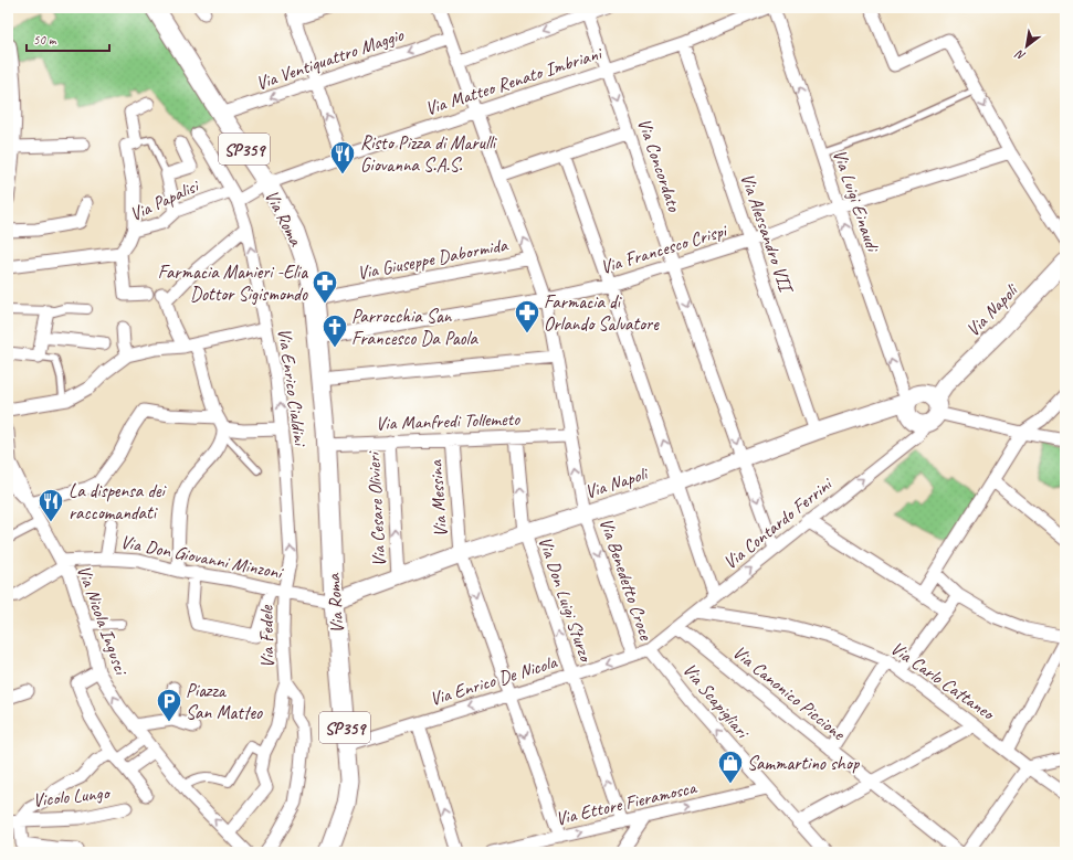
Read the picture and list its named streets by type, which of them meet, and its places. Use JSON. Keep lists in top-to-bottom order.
{
  "streets": {
    "main road": ["SP359", "Via Roma", "Via Napoli"],
    "street": [
      "Via Ventiquattro Maggio",
      "Via Matteo Renato Imbriani",
      "Via Concordato",
      "Via Papalisi",
      "Via Luigi Einaudi",
      "Via Alessandro VII",
      "Via Francesco Crispi",
      "Via Giuseppe Dabormida",
      "Via Enrico Cialdini",
      "Via Manfredi Tollemeto",
      "Via Messina",
      "Via Cesare Olivieri",
      "Via Contardo Ferrini",
      "Via Don Giovanni Minzoni",
      "Via Benedetto Croce",
      "Via Don Luigi Sturzo",
      "Via Nicola Ingusci",
      "Via Fedele",
      "Via Enrico De Nicola",
      "Via Carlo Cattaneo",
      "Via Canonico Piccione",
      "Via Scapigliari",
      "Vicolo Lungo",
      "Via Ettore Fieramosca"
    ]
  },
  "crossings": [
    ["Via Ventiquattro Maggio", "Via Roma"],
    ["Via Ventiquattro Maggio", "Via Benedetto Croce"],
    ["Via Matteo Renato Imbriani", "Via Concordato"],
    ["Via Matteo Renato Imbriani", "Via Papalisi"],
    ["Via Matteo Renato Imbriani", "Via Roma"],
    ["Via Matteo Renato Imbriani", "Via Alessandro VII"],
    ["Via Matteo Renato Imbriani", "Via Benedetto Croce"],
    ["SP359", "Via Roma"],
    ["SP359", "Via Francesco Crispi"],
    ["SP359", "Via Giuseppe Dabormida"],
    ["Via Concordato", "Via Francesco Crispi"],
    ["Via Concordato", "Via Napoli"],
    ["Via Concordato", "Via Contardo Ferrini"],
    ["Via Papalisi", "Via Roma"],
    ["Via Papalisi", "Via Enrico Cialdini"],
    ["Via Luigi Einaudi", "Via Francesco Crispi"],
    ["Via Luigi Einaudi", "Via Napoli"],
    ["Via Luigi Einaudi", "Via Contardo Ferrini"],
    ["Via Roma", "Via Francesco Crispi"],
    ["Via Roma", "Via Giuseppe Dabormida"],
    ["Via Roma", "Via Napoli"],
    ["Via Roma", "Via Manfredi Tollemeto"],
    ["Via Roma", "Via Don Giovanni Minzoni"],
    ["Via Roma", "Via Enrico De Nicola"],
    ["Via Alessandro VII", "Via Francesco Crispi"],
    ["Via Alessandro VII", "Via Napoli"],
    ["Via Francesco Crispi", "Via Benedetto Croce"],
    ["Via Giuseppe Dabormida", "Via Benedetto Croce"],
    ["Via Napoli", "Via Messina"],
    ["Via Napoli", "Via Cesare Olivieri"],
    ["Via Napoli", "Via Contardo Ferrini"],
    ["Via Napoli", "Via Don Giovanni Minzoni"],
    ["Via Napoli", "Via Benedetto Croce"],
    ["Via Napoli", "Via Don Luigi Sturzo"],
    ["Via Enrico Cialdini", "Via Don Giovanni Minzoni"],
    ["Via Enrico Cialdini", "Via Fedele"],
    ["Via Manfredi Tollemeto", "Via Messina"],
    ["Via Manfredi Tollemeto", "Via Cesare Olivieri"],
    ["Via Manfredi Tollemeto", "Via Benedetto Croce"],
    ["Via Manfredi Tollemeto", "Via Don Luigi Sturzo"],
    ["Via Messina", "Via Enrico De Nicola"],
    ["Via Messina", "Via Ettore Fieramosca"],
    ["Via Contardo Ferrini", "Via Enrico De Nicola"],
    ["Via Contardo Ferrini", "Via Carlo Cattaneo"],
    ["Via Contardo Ferrini", "Via Canonico Piccione"],
    ["Via Contardo Ferrini", "Via Scapigliari"],
    ["Via Don Giovanni Minzoni", "Via Nicola Ingusci"],
    ["Via Don Giovanni Minzoni", "Via Fedele"],
    ["Via Benedetto Croce", "Via Enrico De Nicola"],
    ["Via Don Luigi Sturzo", "Via Enrico De Nicola"],
    ["Via Don Luigi Sturzo", "Via Ettore Fieramosca"],
    ["Via Enrico De Nicola", "Via Scapigliari"],
    ["Via Scapigliari", "Via Ettore Fieramosca"]
  ],
  "one_way": [
    "Via Ventiquattro Maggio",
    "Via Luigi Einaudi",
    "Via Enrico Cialdini",
    "Via Cesare Olivieri",
    "Via Don Luigi Sturzo",
    "Via Enrico De Nicola",
    "Via Scapigliari",
    "Via Ettore Fieramosca"
  ],
  "places": {
    "restaurant": ["Risto Pizza di Marulli Giovanna S.A.S.", "La dispensa dei raccomandati"],
    "pharmacy": ["Farmacia Manieri -Elia Dottor Sigismondo", "Farmacia di Orlando Salvatore"],
    "church": ["Parrocchia San Francesco Da Paola"],
    "parking": ["Piazza San Matteo"],
    "shop": ["Sammartino shop"]
  },
  "scale_bar": "50 m",
  "north": "bottom left"
}
